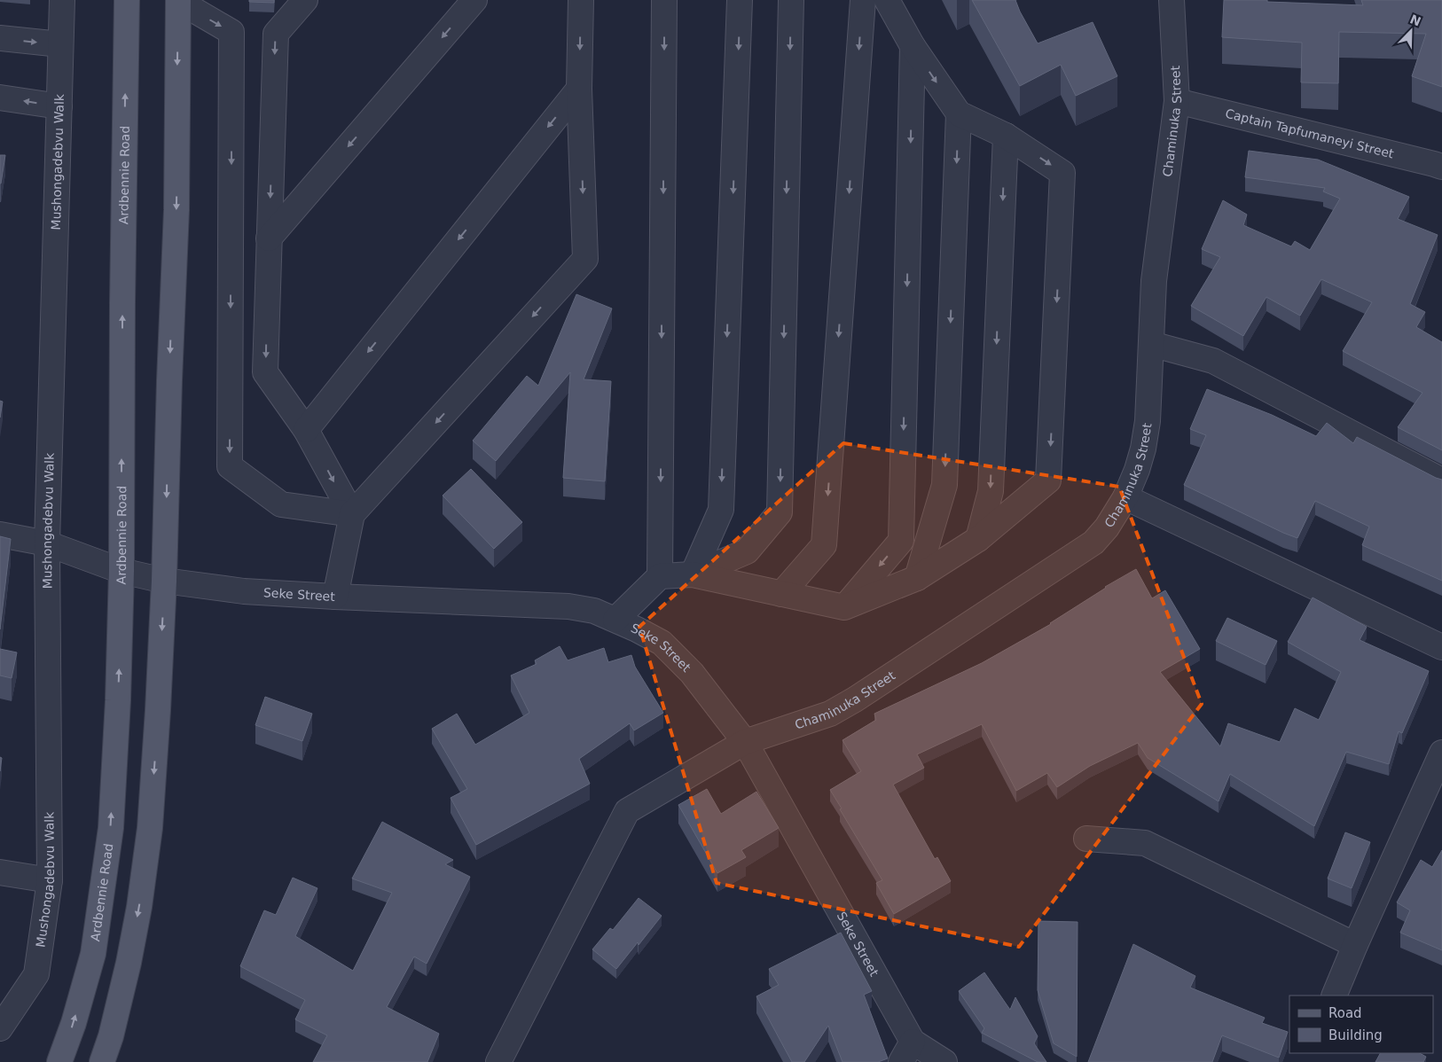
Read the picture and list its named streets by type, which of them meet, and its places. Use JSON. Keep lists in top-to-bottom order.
{
  "streets": {
    "main road": ["Ardbennie Road"],
    "street": [
      "Chaminuka Street",
      "Captain Tapfumaneyi Street",
      "Mushongadebvu Walk",
      "Seke Street"
    ]
  },
  "crossings": [
    ["Chaminuka Street", "Captain Tapfumaneyi Street"],
    ["Chaminuka Street", "Seke Street"],
    ["Mushongadebvu Walk", "Seke Street"],
    ["Ardbennie Road", "Seke Street"]
  ],
  "legend": ["Road", "Building"],
  "north": "top right"
}
